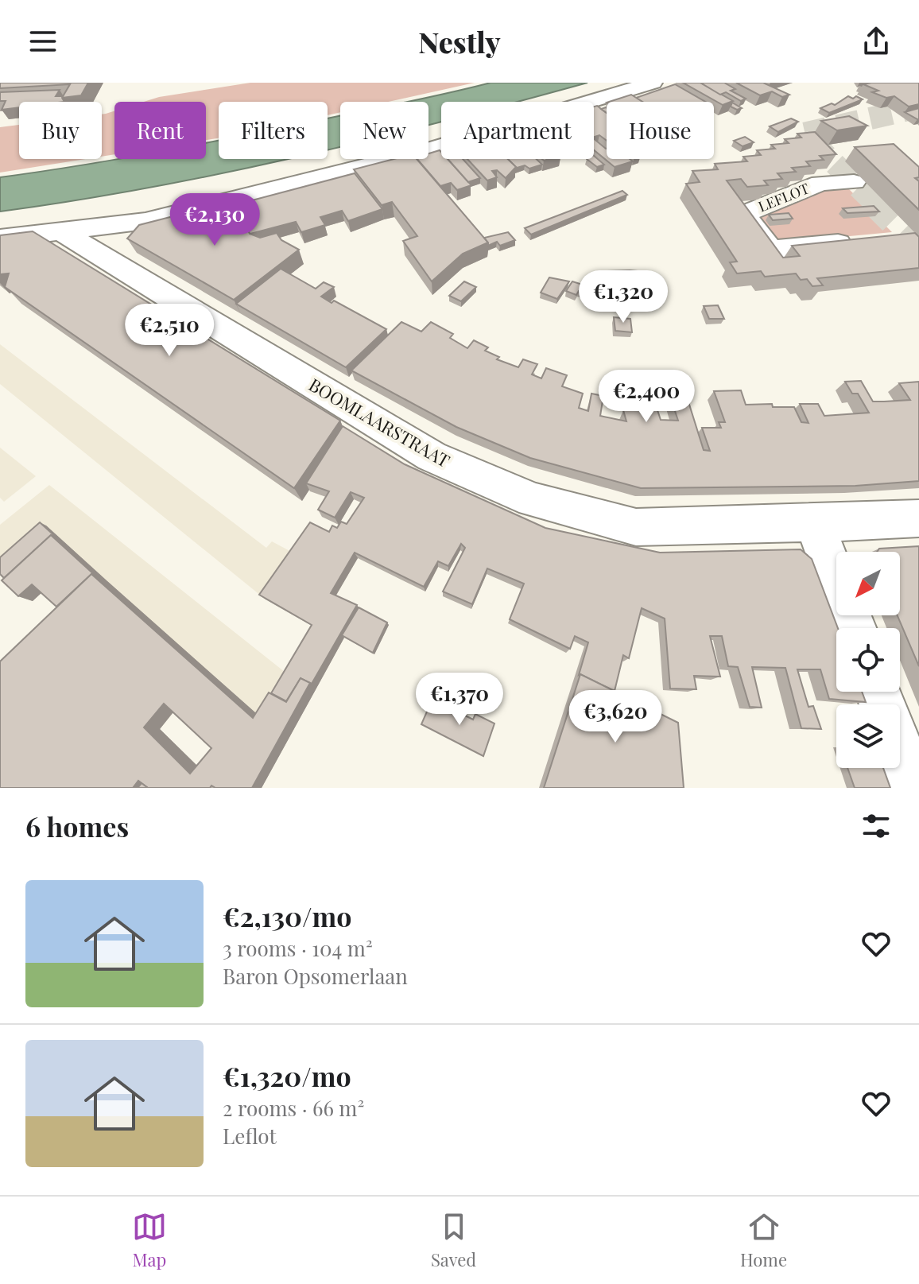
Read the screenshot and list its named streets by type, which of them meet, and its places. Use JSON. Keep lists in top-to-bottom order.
{
  "streets": {
    "street": ["LEFLOT", "BOOMLAARSTRAAT"]
  },
  "north": "bottom left",
  "page": {
    "header": "Nestly",
    "chip": [
      "Buy",
      "Rent",
      "Filters",
      "New",
      "Apartment",
      "House"
    ],
    "price": [
      "€2,130",
      "€1,320",
      "€2,510",
      "€2,400",
      "€1,370",
      "€3,620"
    ],
    "heading": "6 homes",
    "list": [
      {
        "name": "€2,130/mo",
        "note": "3 rooms · 104 m² · Baron Opsomerlaan"
      },
      {
        "name": "€1,320/mo",
        "note": "2 rooms · 66 m² · Leflot"
      }
    ],
    "tabs": ["Map", "Saved", "Home"]
  }
}
